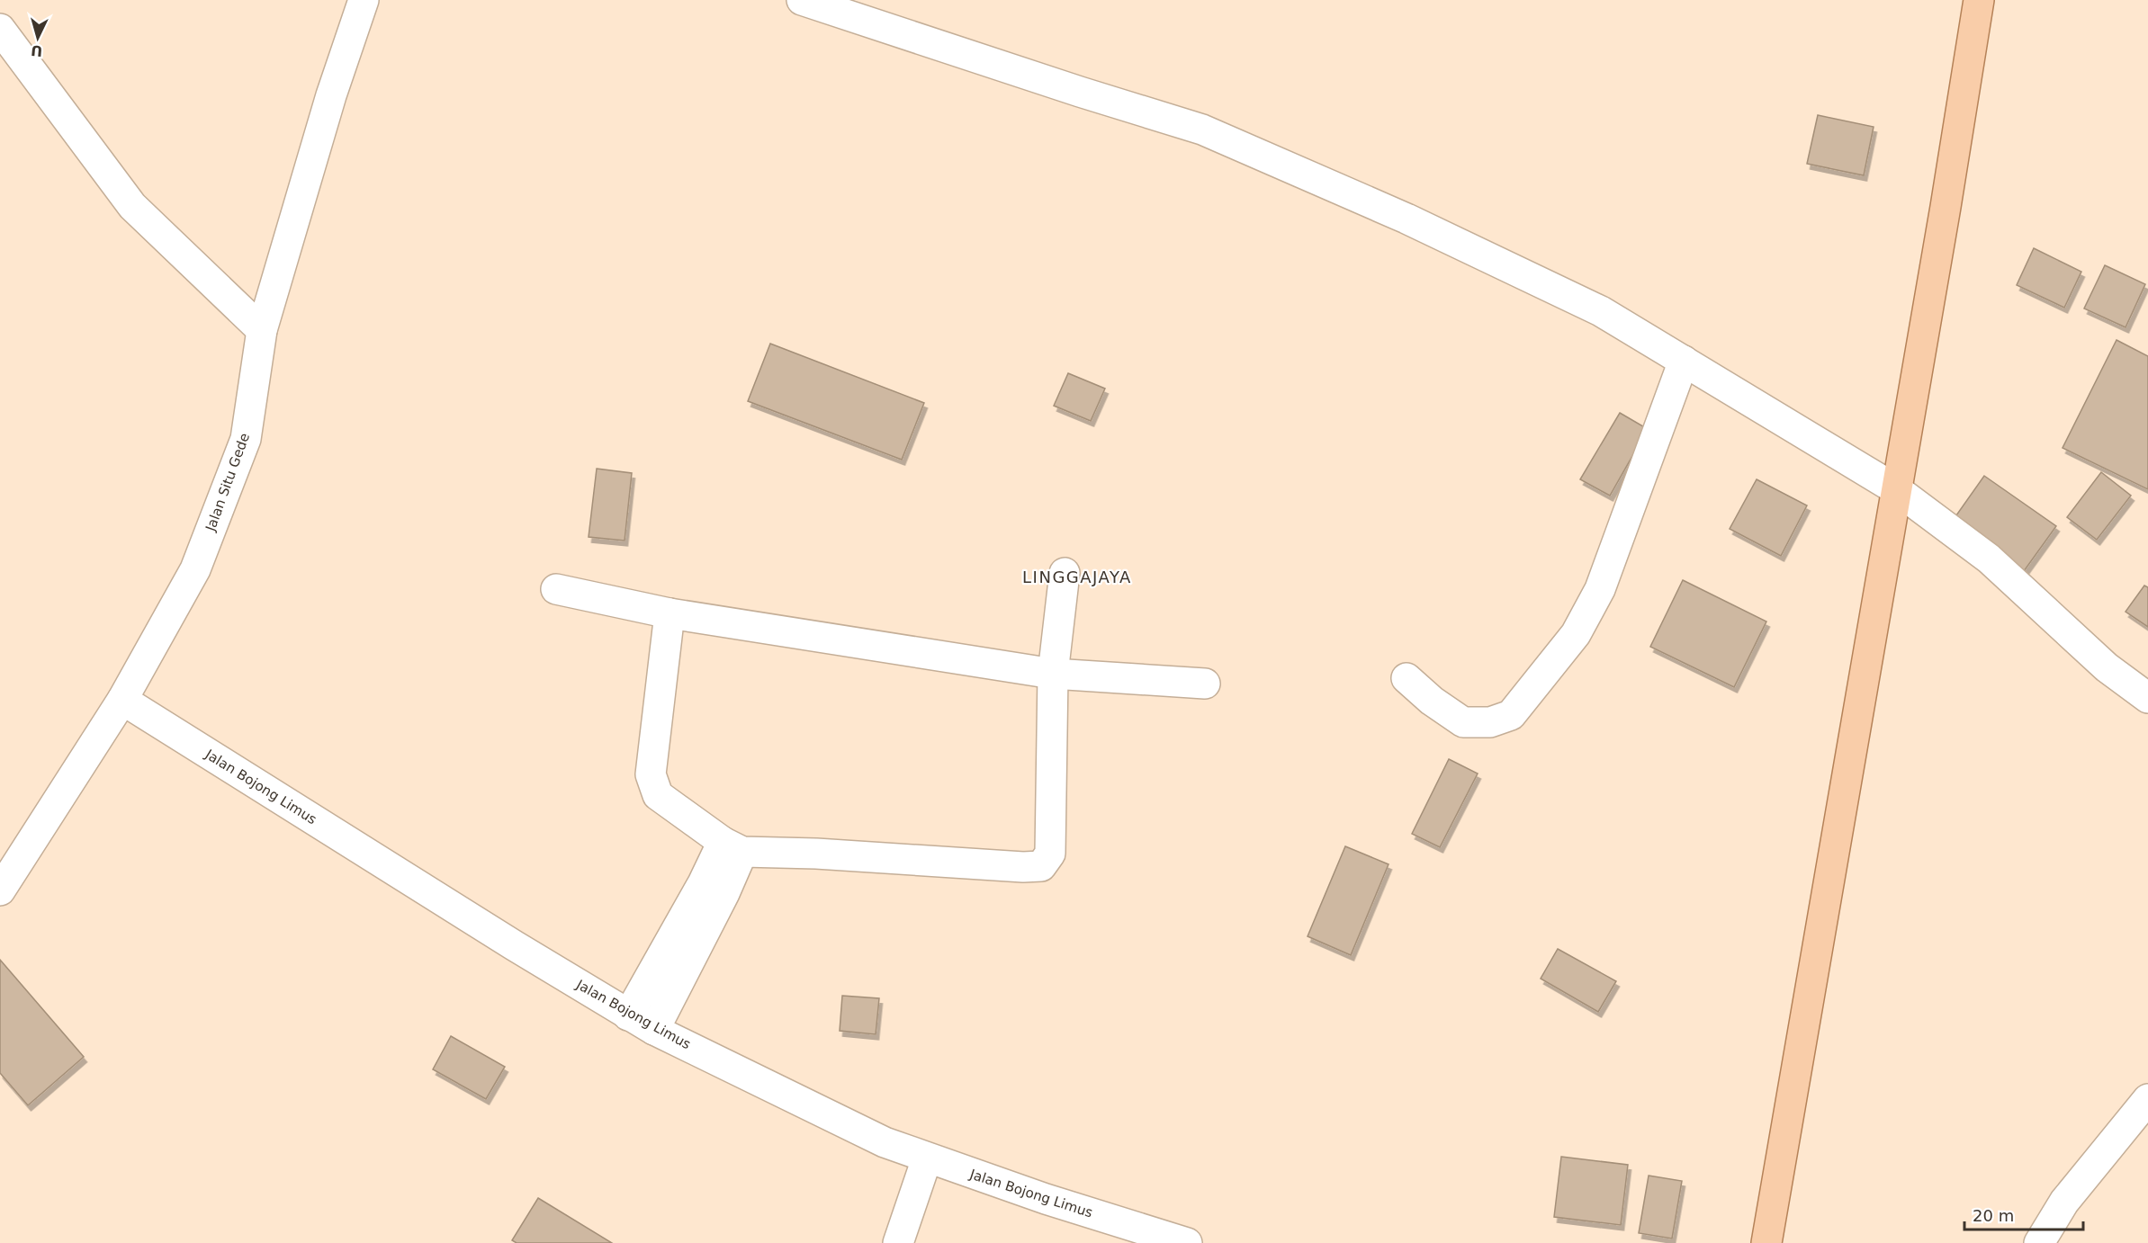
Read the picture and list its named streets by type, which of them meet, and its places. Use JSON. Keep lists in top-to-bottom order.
{
  "streets": {
    "street": ["Jalan Situ Gede", "Jalan Bojong Limus"]
  },
  "crossings": [
    ["Jalan Situ Gede", "Jalan Bojong Limus"]
  ],
  "districts": ["LINGGAJAYA"],
  "scale_bar": "20 m",
  "north": "bottom"
}
